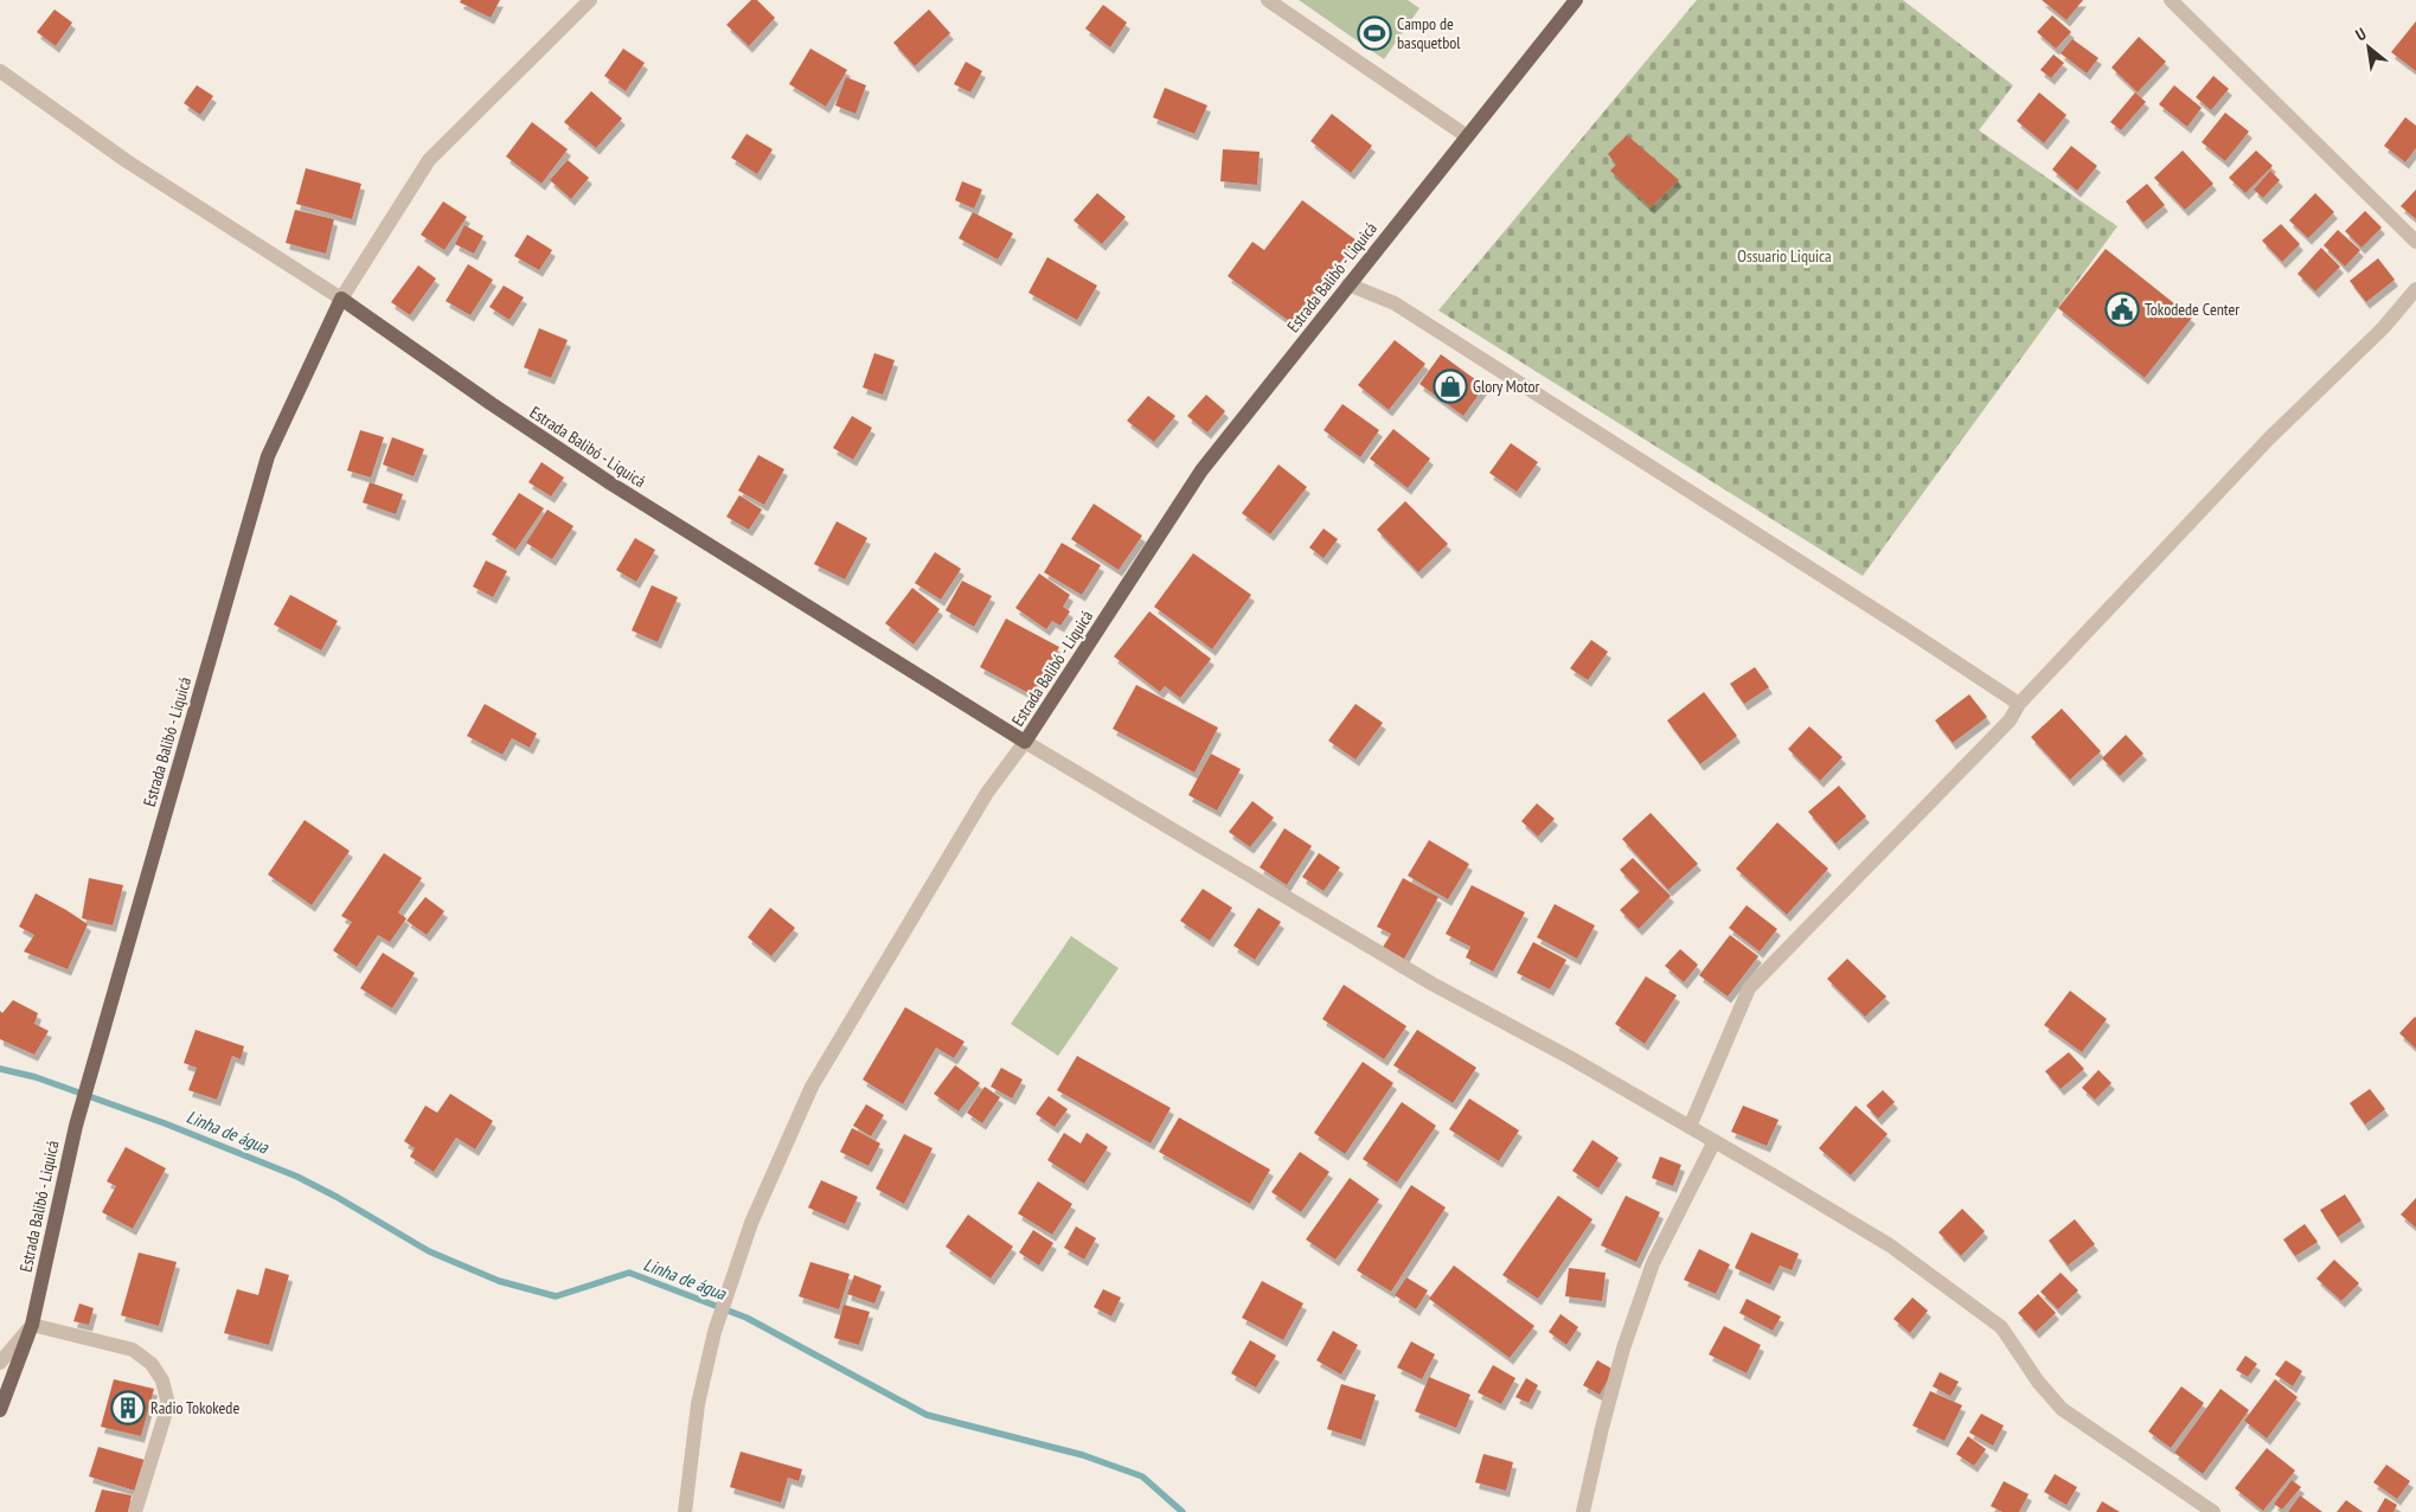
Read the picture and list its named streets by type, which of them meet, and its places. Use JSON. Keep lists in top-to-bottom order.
{
  "streets": {
    "main road": ["Estrada Balibó - Liquicá"]
  },
  "water": ["Linha de água"],
  "parks": ["Ossuario Liquica"],
  "places": {
    "sports": ["Campo de basquetbol"],
    "public building": ["Tokodede Center"],
    "shop": ["Glory Motor"],
    "building": ["Radio Tokokede"]
  },
  "north": "top left"
}
